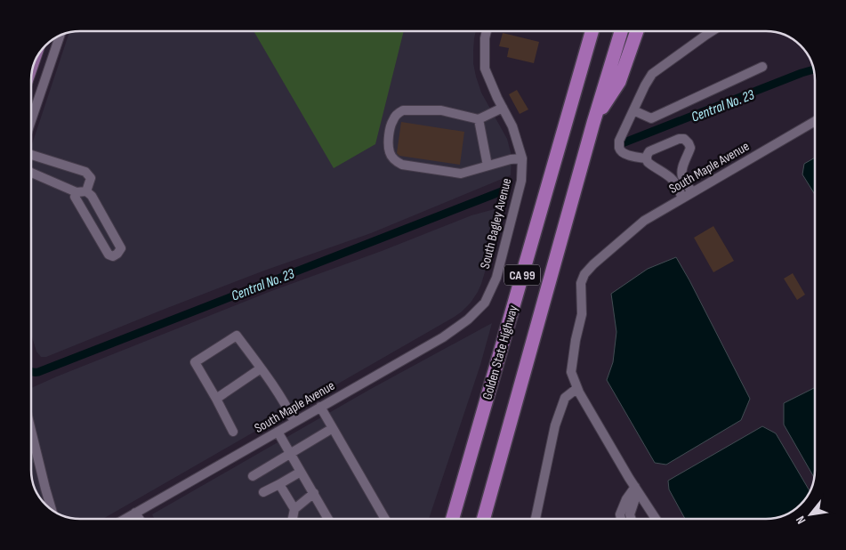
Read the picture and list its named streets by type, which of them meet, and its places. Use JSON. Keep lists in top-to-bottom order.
{
  "streets": {
    "highway": ["CA 99", "Golden State Highway"],
    "street": ["South Maple Avenue", "South Bagley Avenue"]
  },
  "crossings": [
    ["South Maple Avenue", "South Bagley Avenue"]
  ],
  "water": ["Central No. 23"],
  "north": "bottom left"
}
